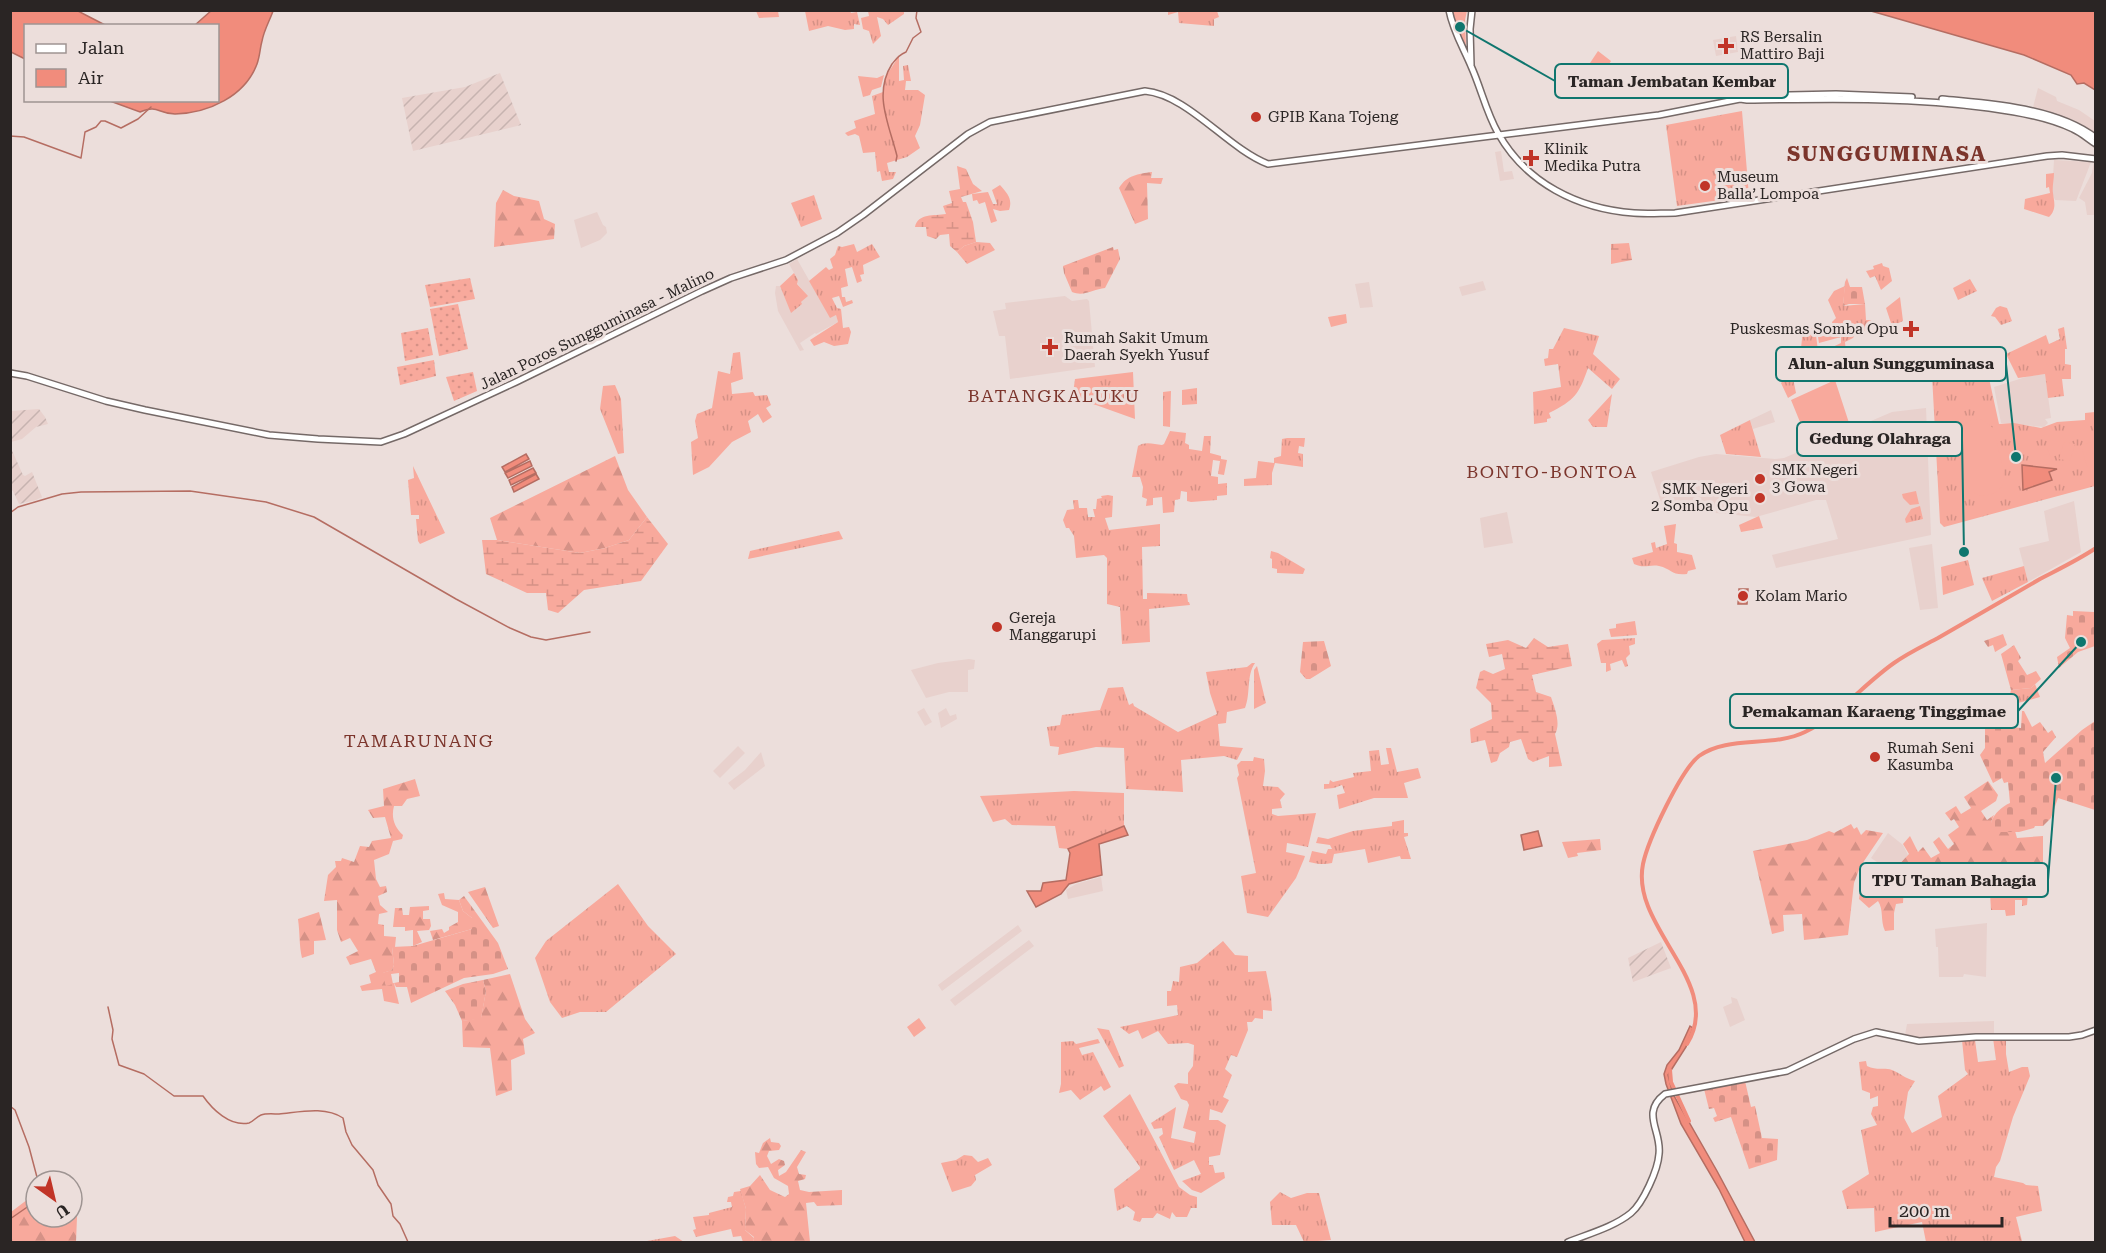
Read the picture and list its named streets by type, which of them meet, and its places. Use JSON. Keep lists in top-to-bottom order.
{
  "streets": {
    "main road": ["Jalan Poros Sungguminasa - Malino"]
  },
  "districts": [
    "SUNGGUMINASA",
    "BATANGKALUKU",
    "BONTO-BONTOA",
    "TAMARUNANG"
  ],
  "places": {
    "other": [
      "Taman Jembatan Kembar",
      "GPIB Kana Tojeng",
      "Museum Ballaʼ Lompoa",
      "Alun-alun Sungguminasa",
      "SMK Negeri 3 Gowa",
      "SMK Negeri 2 Somba Opu",
      "Gedung Olahraga",
      "Kolam Mario",
      "Gereja Manggarupi",
      "Pemakaman Karaeng Tinggimae",
      "Rumah Seni Kasumba",
      "TPU Taman Bahagia"
    ],
    "health": [
      "RS Bersalin Mattiro Baji",
      "Klinik Medika Putra",
      "Puskesmas Somba Opu",
      "Rumah Sakit Umum Daerah Syekh Yusuf"
    ]
  },
  "legend": ["Jalan", "Air"],
  "scale_bar": "200 m",
  "north": "bottom right"
}
